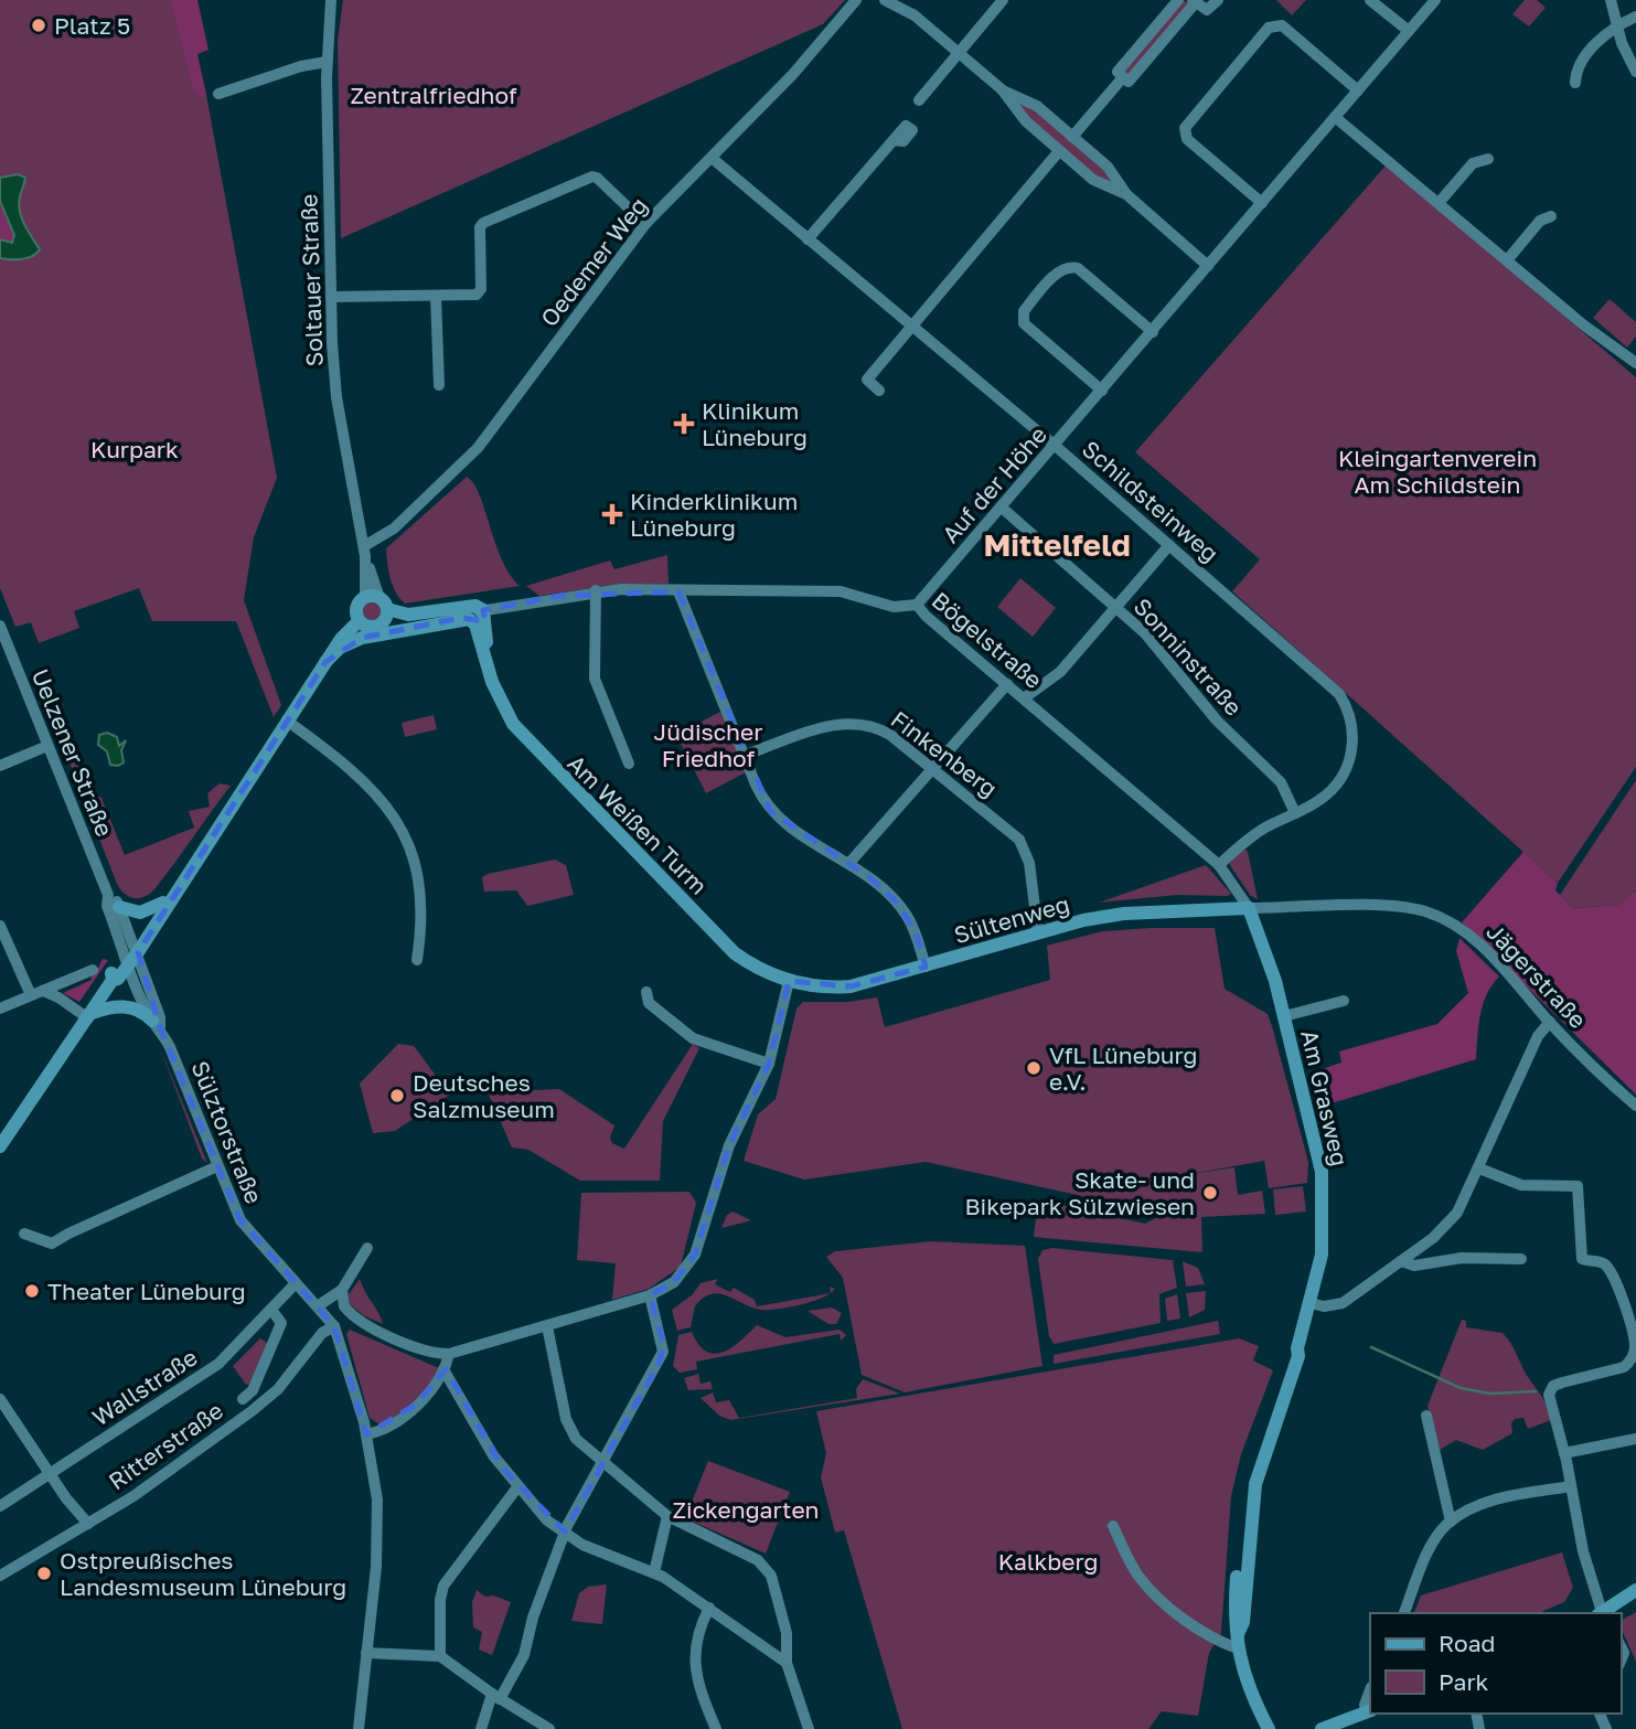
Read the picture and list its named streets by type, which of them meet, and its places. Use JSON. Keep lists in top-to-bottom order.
{
  "streets": {
    "main road": [
      "Soltauer Straße",
      "Bögelstraße",
      "Am Weißen Turm",
      "Sültenweg",
      "Am Grasweg"
    ],
    "street": [
      "Oedemer Weg",
      "Auf der Höhe",
      "Schildsteinweg",
      "Sonninstraße",
      "Uelzener Straße",
      "Finkenberg",
      "Jägerstraße",
      "Sülztorstraße",
      "Wallstraße",
      "Ritterstraße"
    ]
  },
  "crossings": [
    ["Oedemer Weg", "Soltauer Straße"],
    ["Oedemer Weg", "Schildsteinweg"],
    ["Soltauer Straße", "Bögelstraße"],
    ["Soltauer Straße", "Uelzener Straße"],
    ["Soltauer Straße", "Sülztorstraße"],
    ["Auf der Höhe", "Schildsteinweg"],
    ["Auf der Höhe", "Bögelstraße"],
    ["Auf der Höhe", "Sonninstraße"],
    ["Schildsteinweg", "Sonninstraße"],
    ["Bögelstraße", "Am Weißen Turm"],
    ["Bögelstraße", "Sültenweg"],
    ["Bögelstraße", "Jägerstraße"],
    ["Bögelstraße", "Am Grasweg"],
    ["Uelzener Straße", "Sülztorstraße"],
    ["Finkenberg", "Sültenweg"],
    ["Am Weißen Turm", "Sültenweg"],
    ["Sültenweg", "Jägerstraße"],
    ["Sültenweg", "Am Grasweg"],
    ["Jägerstraße", "Am Grasweg"],
    ["Sülztorstraße", "Wallstraße"]
  ],
  "districts": ["Mittelfeld"],
  "parks": [
    "Zentralfriedhof",
    "Kurpark",
    "Kleingartenverein Am Schildstein",
    "Jüdischer Friedhof",
    "Zickengarten",
    "Kalkberg"
  ],
  "places": {
    "other": [
      "Platz 5",
      "VfL Lüneburg e.V.",
      "Deutsches Salzmuseum",
      "Skate- und Bikepark Sülzwiesen",
      "Theater Lüneburg",
      "Ostpreußisches Landesmuseum Lüneburg"
    ],
    "health": ["Klinikum Lüneburg", "Kinderklinikum Lüneburg"]
  },
  "legend": ["Road", "Park"]
}
